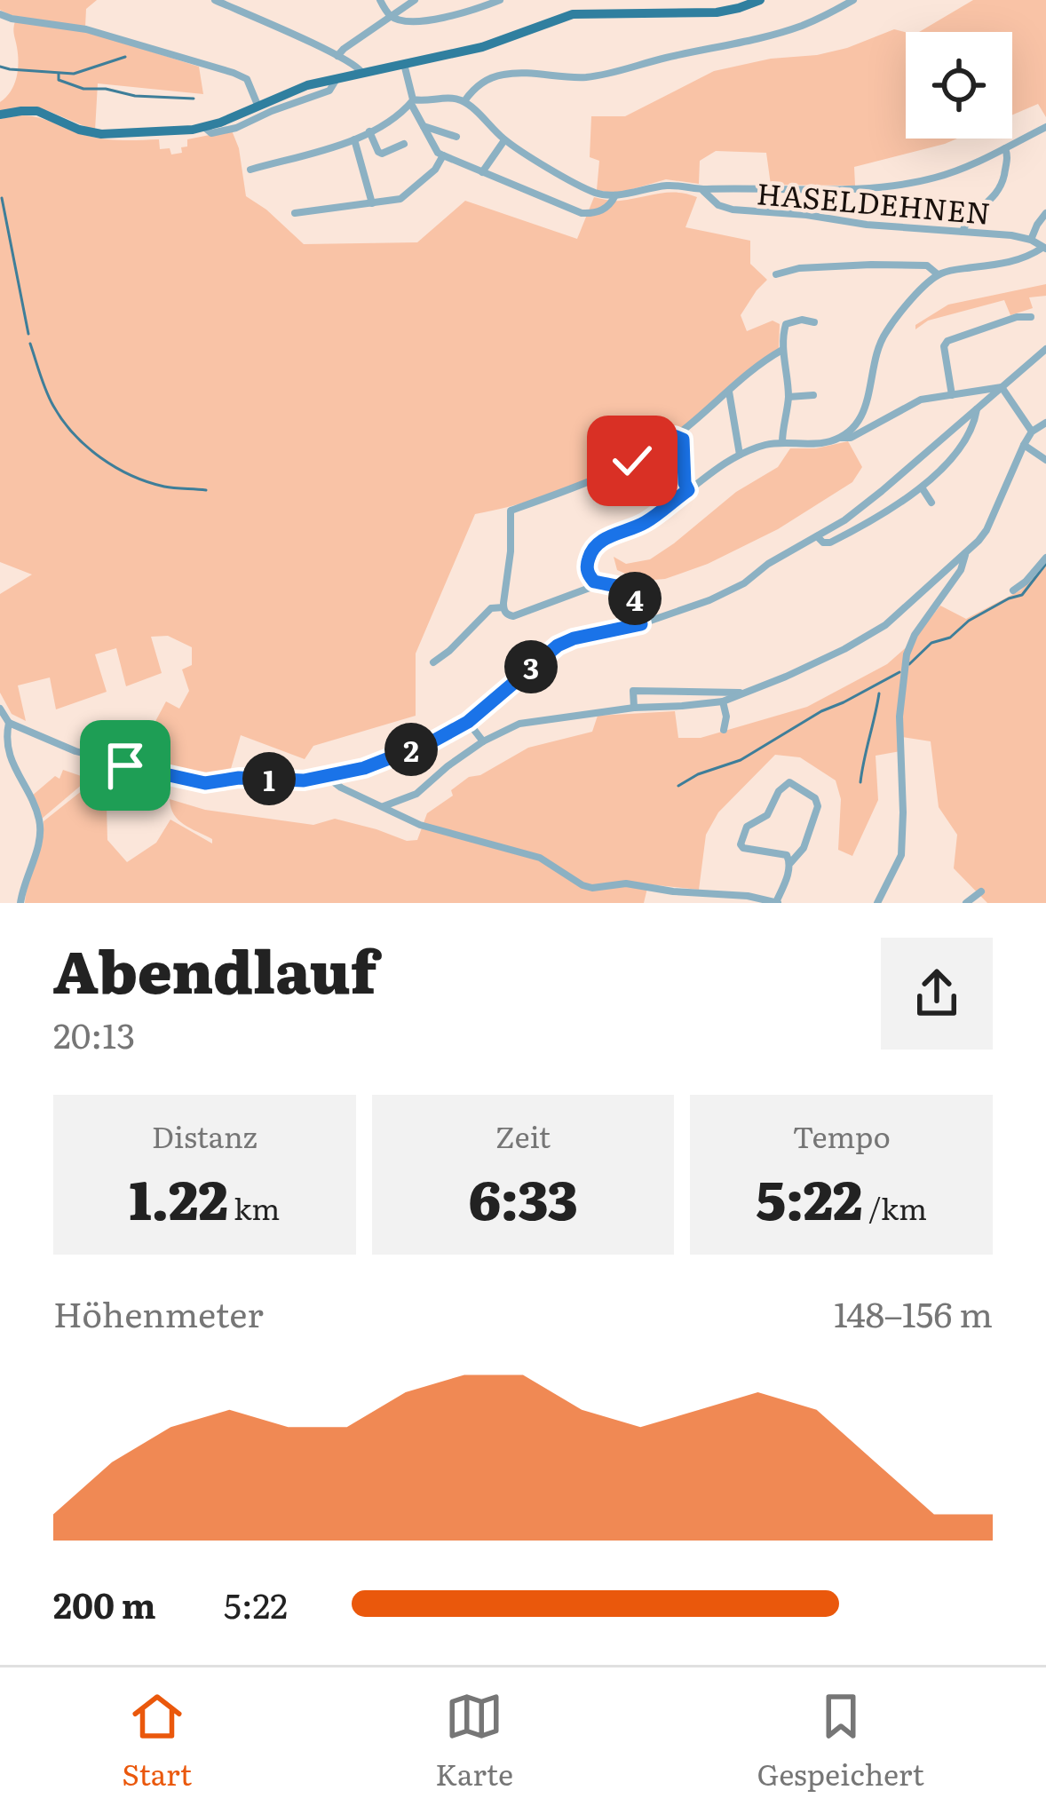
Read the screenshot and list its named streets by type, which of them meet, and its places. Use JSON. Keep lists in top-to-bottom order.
{
  "streets": {
    "street": ["HASELDEHNEN"]
  },
  "page": {
    "pins": [
      "4",
      "3",
      "2",
      "1"
    ],
    "heading": ["Abendlauf", "20:13"],
    "stats": [
      ["Distanz", "1.22 km"],
      ["Zeit", "6:33"],
      ["Tempo", "5:22 /km"]
    ],
    "chart": ["Höhenmeter", "148–156 m"],
    "list": [
      {
        "name": "200 m",
        "note": "5:22"
      }
    ],
    "tabs": ["Start", "Karte", "Gespeichert"]
  }
}
